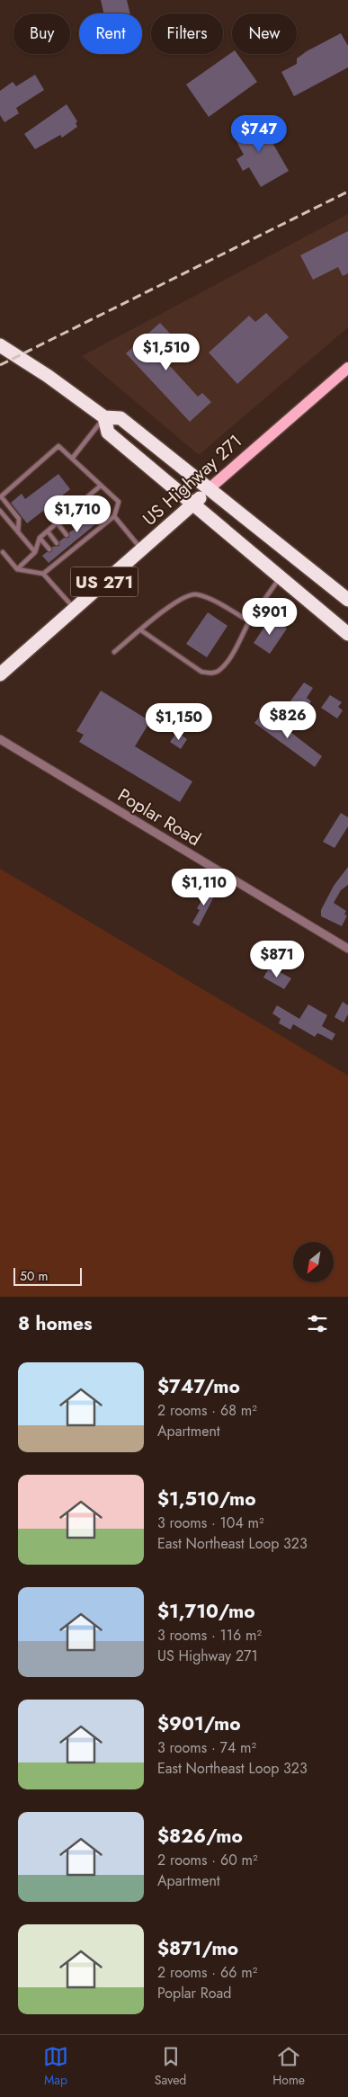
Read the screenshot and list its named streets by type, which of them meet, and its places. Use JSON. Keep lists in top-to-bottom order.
{
  "streets": {
    "highway": ["US Highway 271", "US 271"],
    "street": ["Poplar Road"]
  },
  "scale_bar": "50 m",
  "north": "bottom left",
  "page": {
    "chip": [
      "Buy",
      "Rent",
      "Filters",
      "New"
    ],
    "price": [
      "$747",
      "$1,510",
      "$1,710",
      "$901",
      "$826",
      "$1,150",
      "$1,110",
      "$871"
    ],
    "scale": "50 m",
    "heading": "8 homes",
    "list": [
      {
        "name": "$747/mo",
        "note": "2 rooms · 68 m² · Apartment"
      },
      {
        "name": "$1,510/mo",
        "note": "3 rooms · 104 m² · East Northeast Loop 323"
      },
      {
        "name": "$1,710/mo",
        "note": "3 rooms · 116 m² · US Highway 271"
      },
      {
        "name": "$901/mo",
        "note": "3 rooms · 74 m² · East Northeast Loop 323"
      },
      {
        "name": "$826/mo",
        "note": "2 rooms · 60 m² · Apartment"
      },
      {
        "name": "$871/mo",
        "note": "2 rooms · 66 m² · Poplar Road"
      }
    ],
    "tabs": ["Map", "Saved", "Home"]
  }
}
